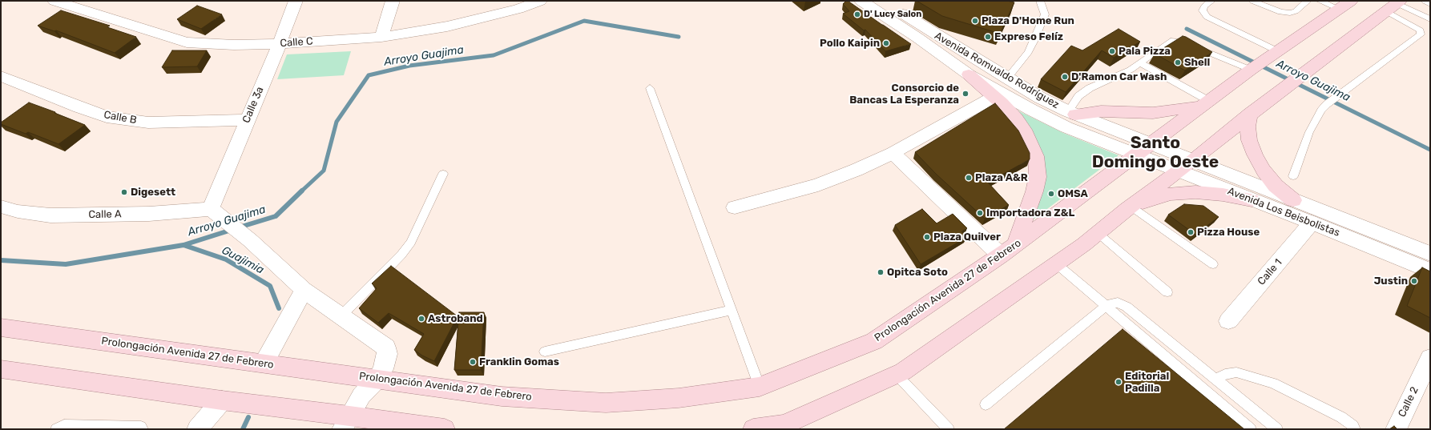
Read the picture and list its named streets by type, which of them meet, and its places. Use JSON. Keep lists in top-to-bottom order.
{
  "streets": {
    "main road": ["Prolongación Avenida 27 de Febrero"],
    "street": [
      "Calle C",
      "Avenida Romualdo Rodríguez",
      "Calle 3a",
      "Calle B",
      "Avenida Los Beisbolistas",
      "Calle A",
      "Calle 1",
      "Calle 2"
    ]
  },
  "crossings": [
    ["Calle C", "Calle 3a"],
    ["Avenida Romualdo Rodríguez", "Avenida Los Beisbolistas"],
    ["Avenida Romualdo Rodríguez", "Prolongación Avenida 27 de Febrero"],
    ["Calle 3a", "Calle B"],
    ["Calle 3a", "Calle A"],
    ["Avenida Los Beisbolistas", "Calle 1"],
    ["Avenida Los Beisbolistas", "Prolongación Avenida 27 de Febrero"]
  ],
  "districts": ["Santo Domingo Oeste"],
  "water": ["Arroyo Guajima", "Guajimia"],
  "places": [
    "D' Lucy Salon",
    "Plaza D'Home Run",
    "Expreso Felíz",
    "Pollo Kaipin",
    "Pala Pizza",
    "Shell",
    "D'Ramon Car Wash",
    "Consorcio de Bancas La Esperanza",
    "Plaza A&R",
    "Digesett",
    "OMSA",
    "Importadora Z&L",
    "Pizza House",
    "Plaza Quilver",
    "Opitca Soto",
    "Justin",
    "Astroband",
    "Franklin Gomas",
    "Editorial Padilla"
  ]
}
